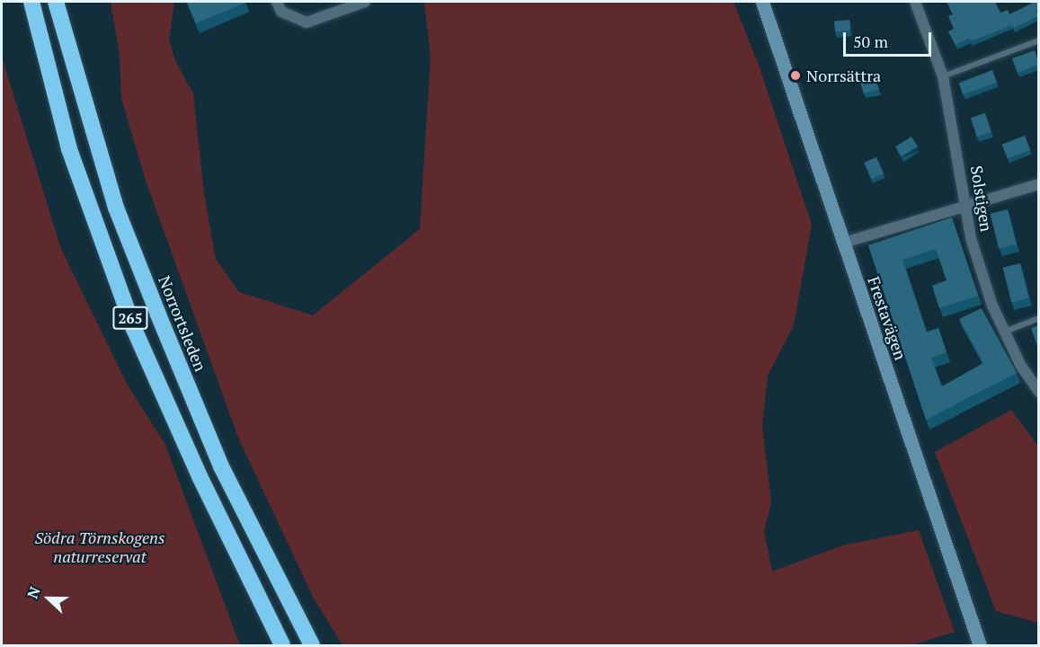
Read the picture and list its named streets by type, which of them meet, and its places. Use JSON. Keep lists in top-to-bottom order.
{
  "streets": {
    "highway": ["265", "Norrortsleden"],
    "street": ["Solstigen", "Frestavägen"]
  },
  "parks": ["Södra Törnskogens naturreservat"],
  "places": ["Norrsättra"],
  "scale_bar": "50 m",
  "north": "left"
}
